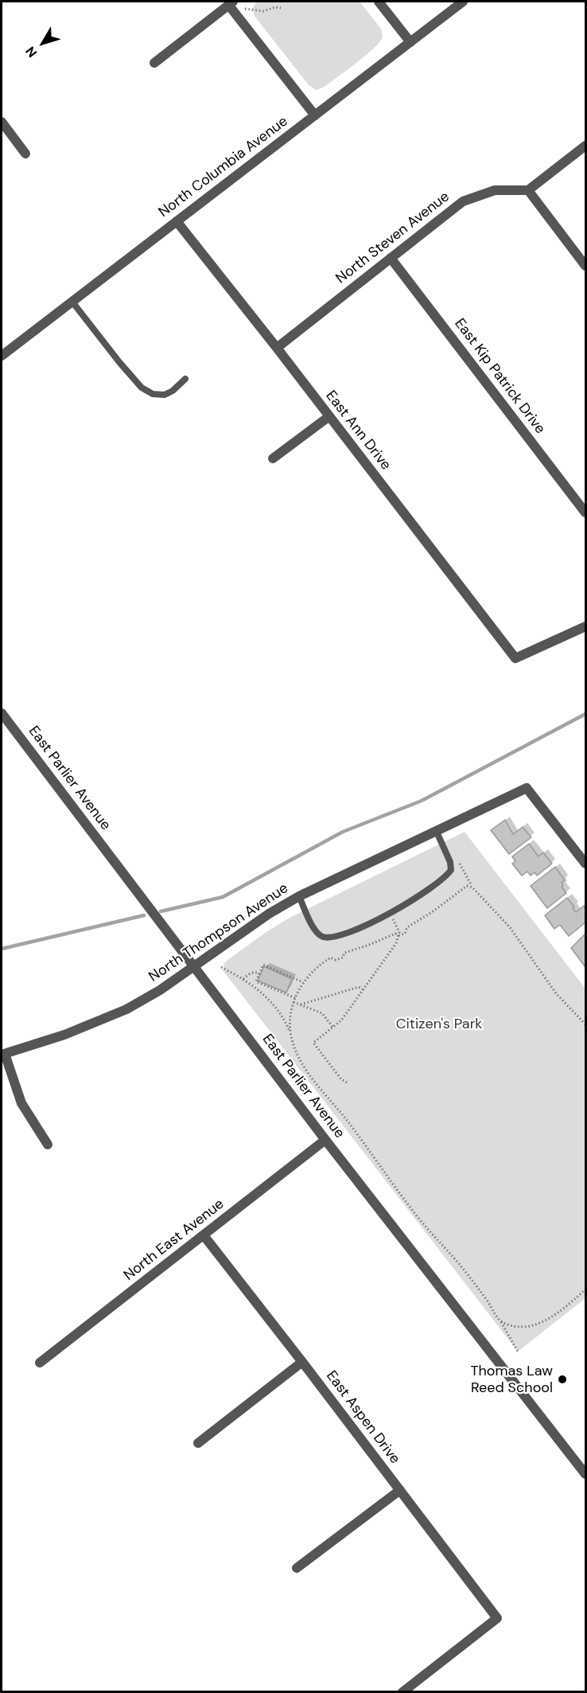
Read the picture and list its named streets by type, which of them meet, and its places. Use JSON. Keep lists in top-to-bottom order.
{
  "streets": {
    "street": [
      "North Columbia Avenue",
      "North Steven Avenue",
      "East Kip Patrick Drive",
      "East Ann Drive",
      "East Parlier Avenue",
      "North Thompson Avenue",
      "North East Avenue",
      "East Aspen Drive"
    ]
  },
  "crossings": [
    ["North Columbia Avenue", "East Ann Drive"],
    ["North Steven Avenue", "East Kip Patrick Drive"],
    ["North Steven Avenue", "East Ann Drive"],
    ["East Parlier Avenue", "North Thompson Avenue"],
    ["East Parlier Avenue", "North East Avenue"],
    ["North East Avenue", "East Aspen Drive"]
  ],
  "parks": ["Citizen's Park"],
  "places": ["Thomas Law Reed School"],
  "north": "bottom left"
}
